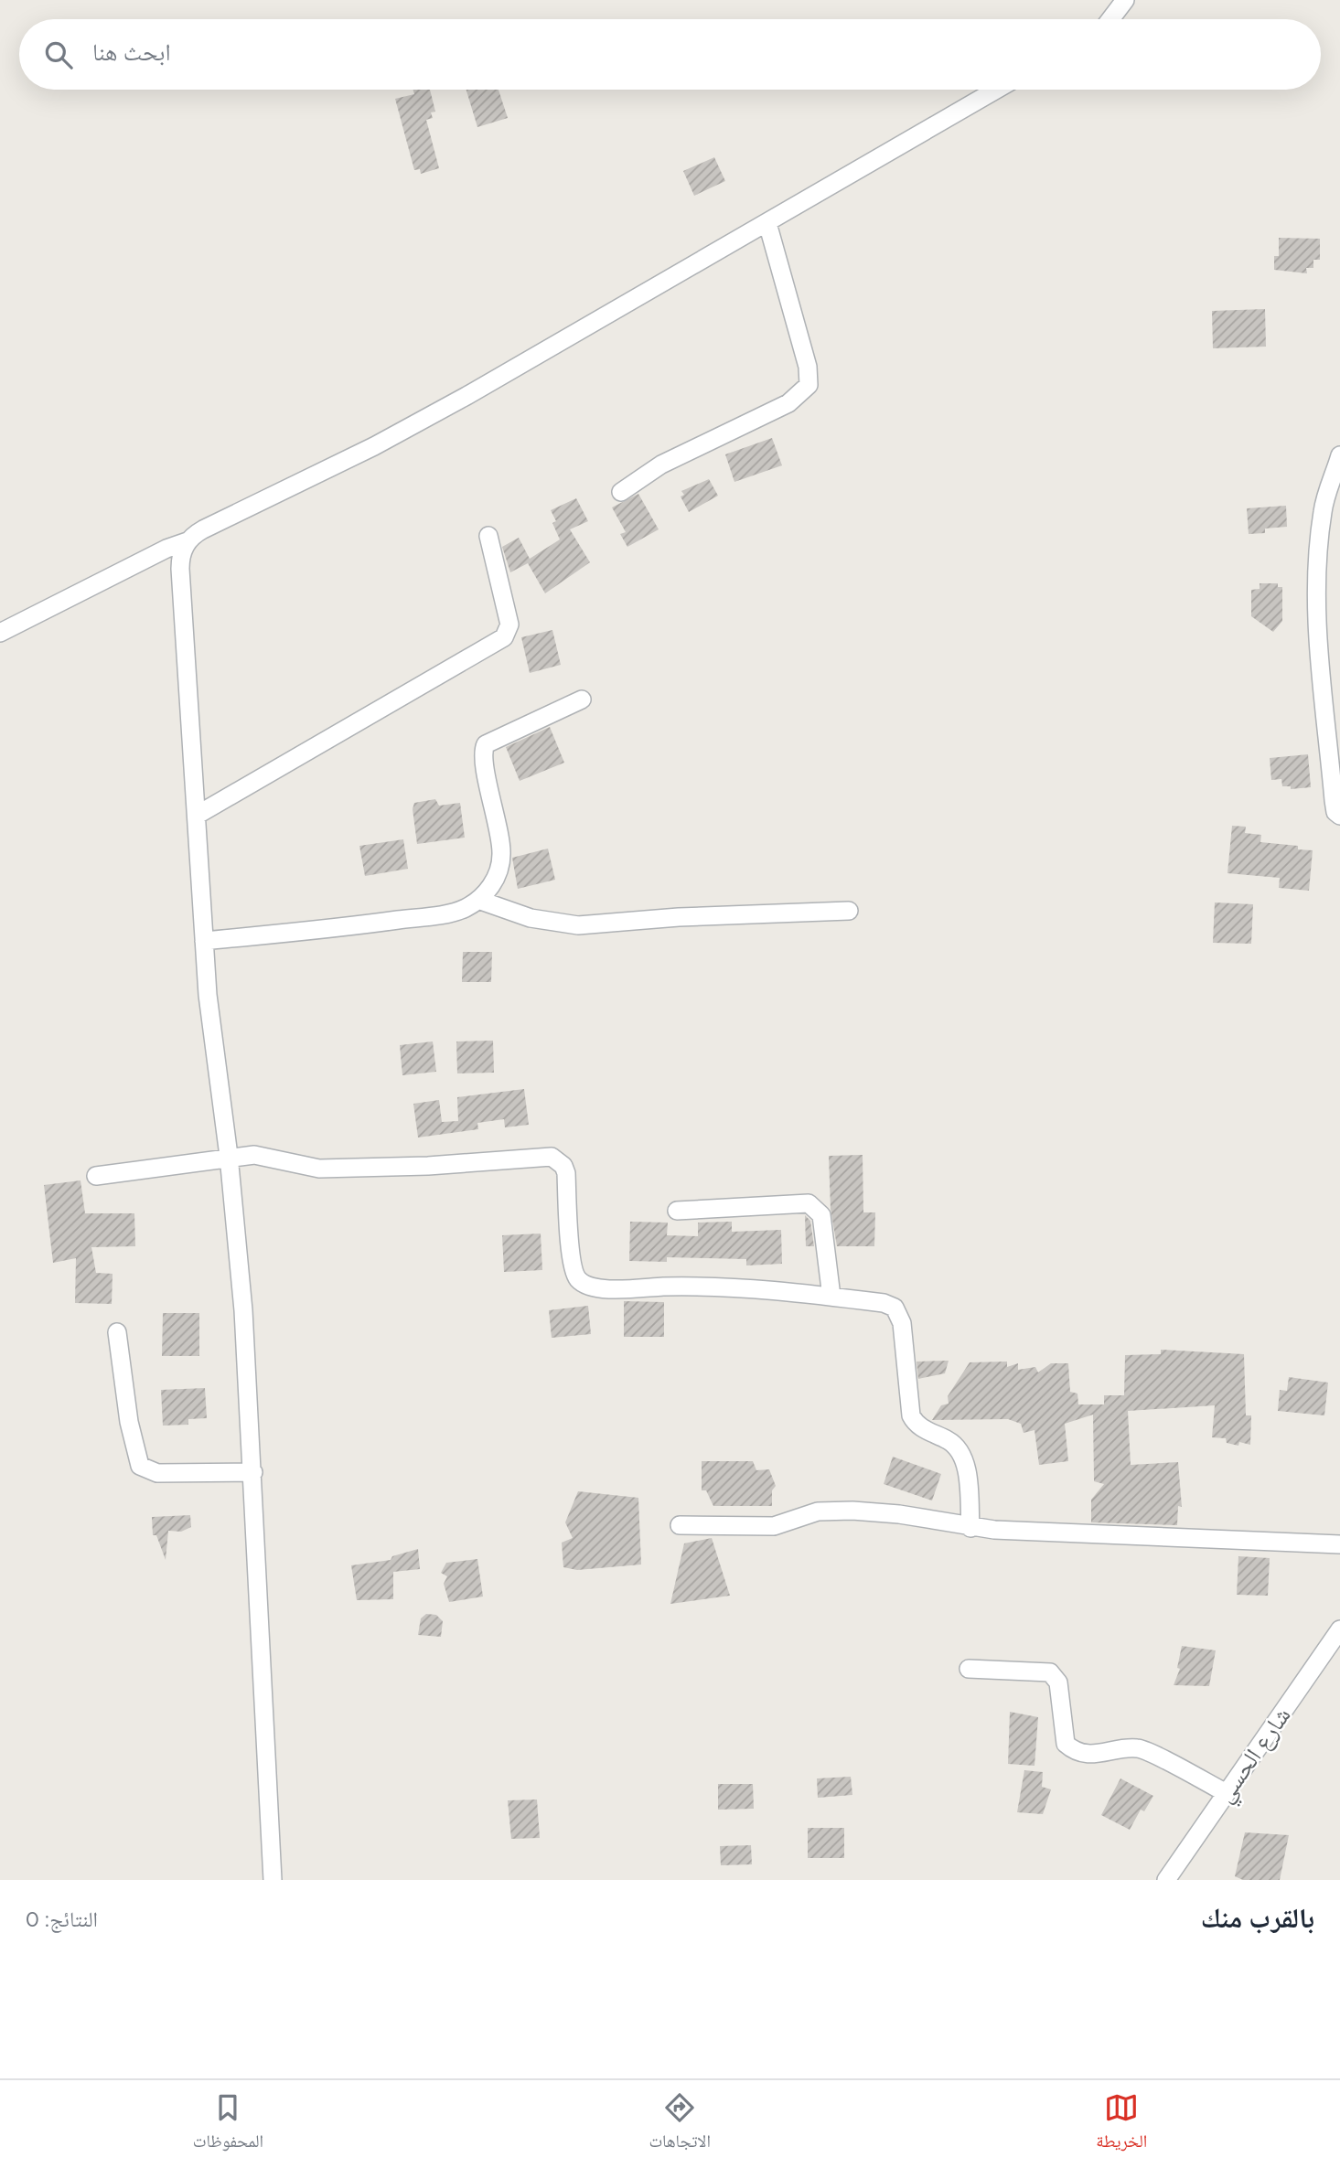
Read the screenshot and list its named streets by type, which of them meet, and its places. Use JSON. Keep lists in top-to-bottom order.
{
  "streets": {
    "street": ["شارع الحسي"]
  },
  "page": {
    "search": "ابحث هنا",
    "heading": ["بالقرب منك", "النتائج: 0"],
    "nav": ["الخريطة", "الاتجاهات", "المحفوظات"]
  }
}
